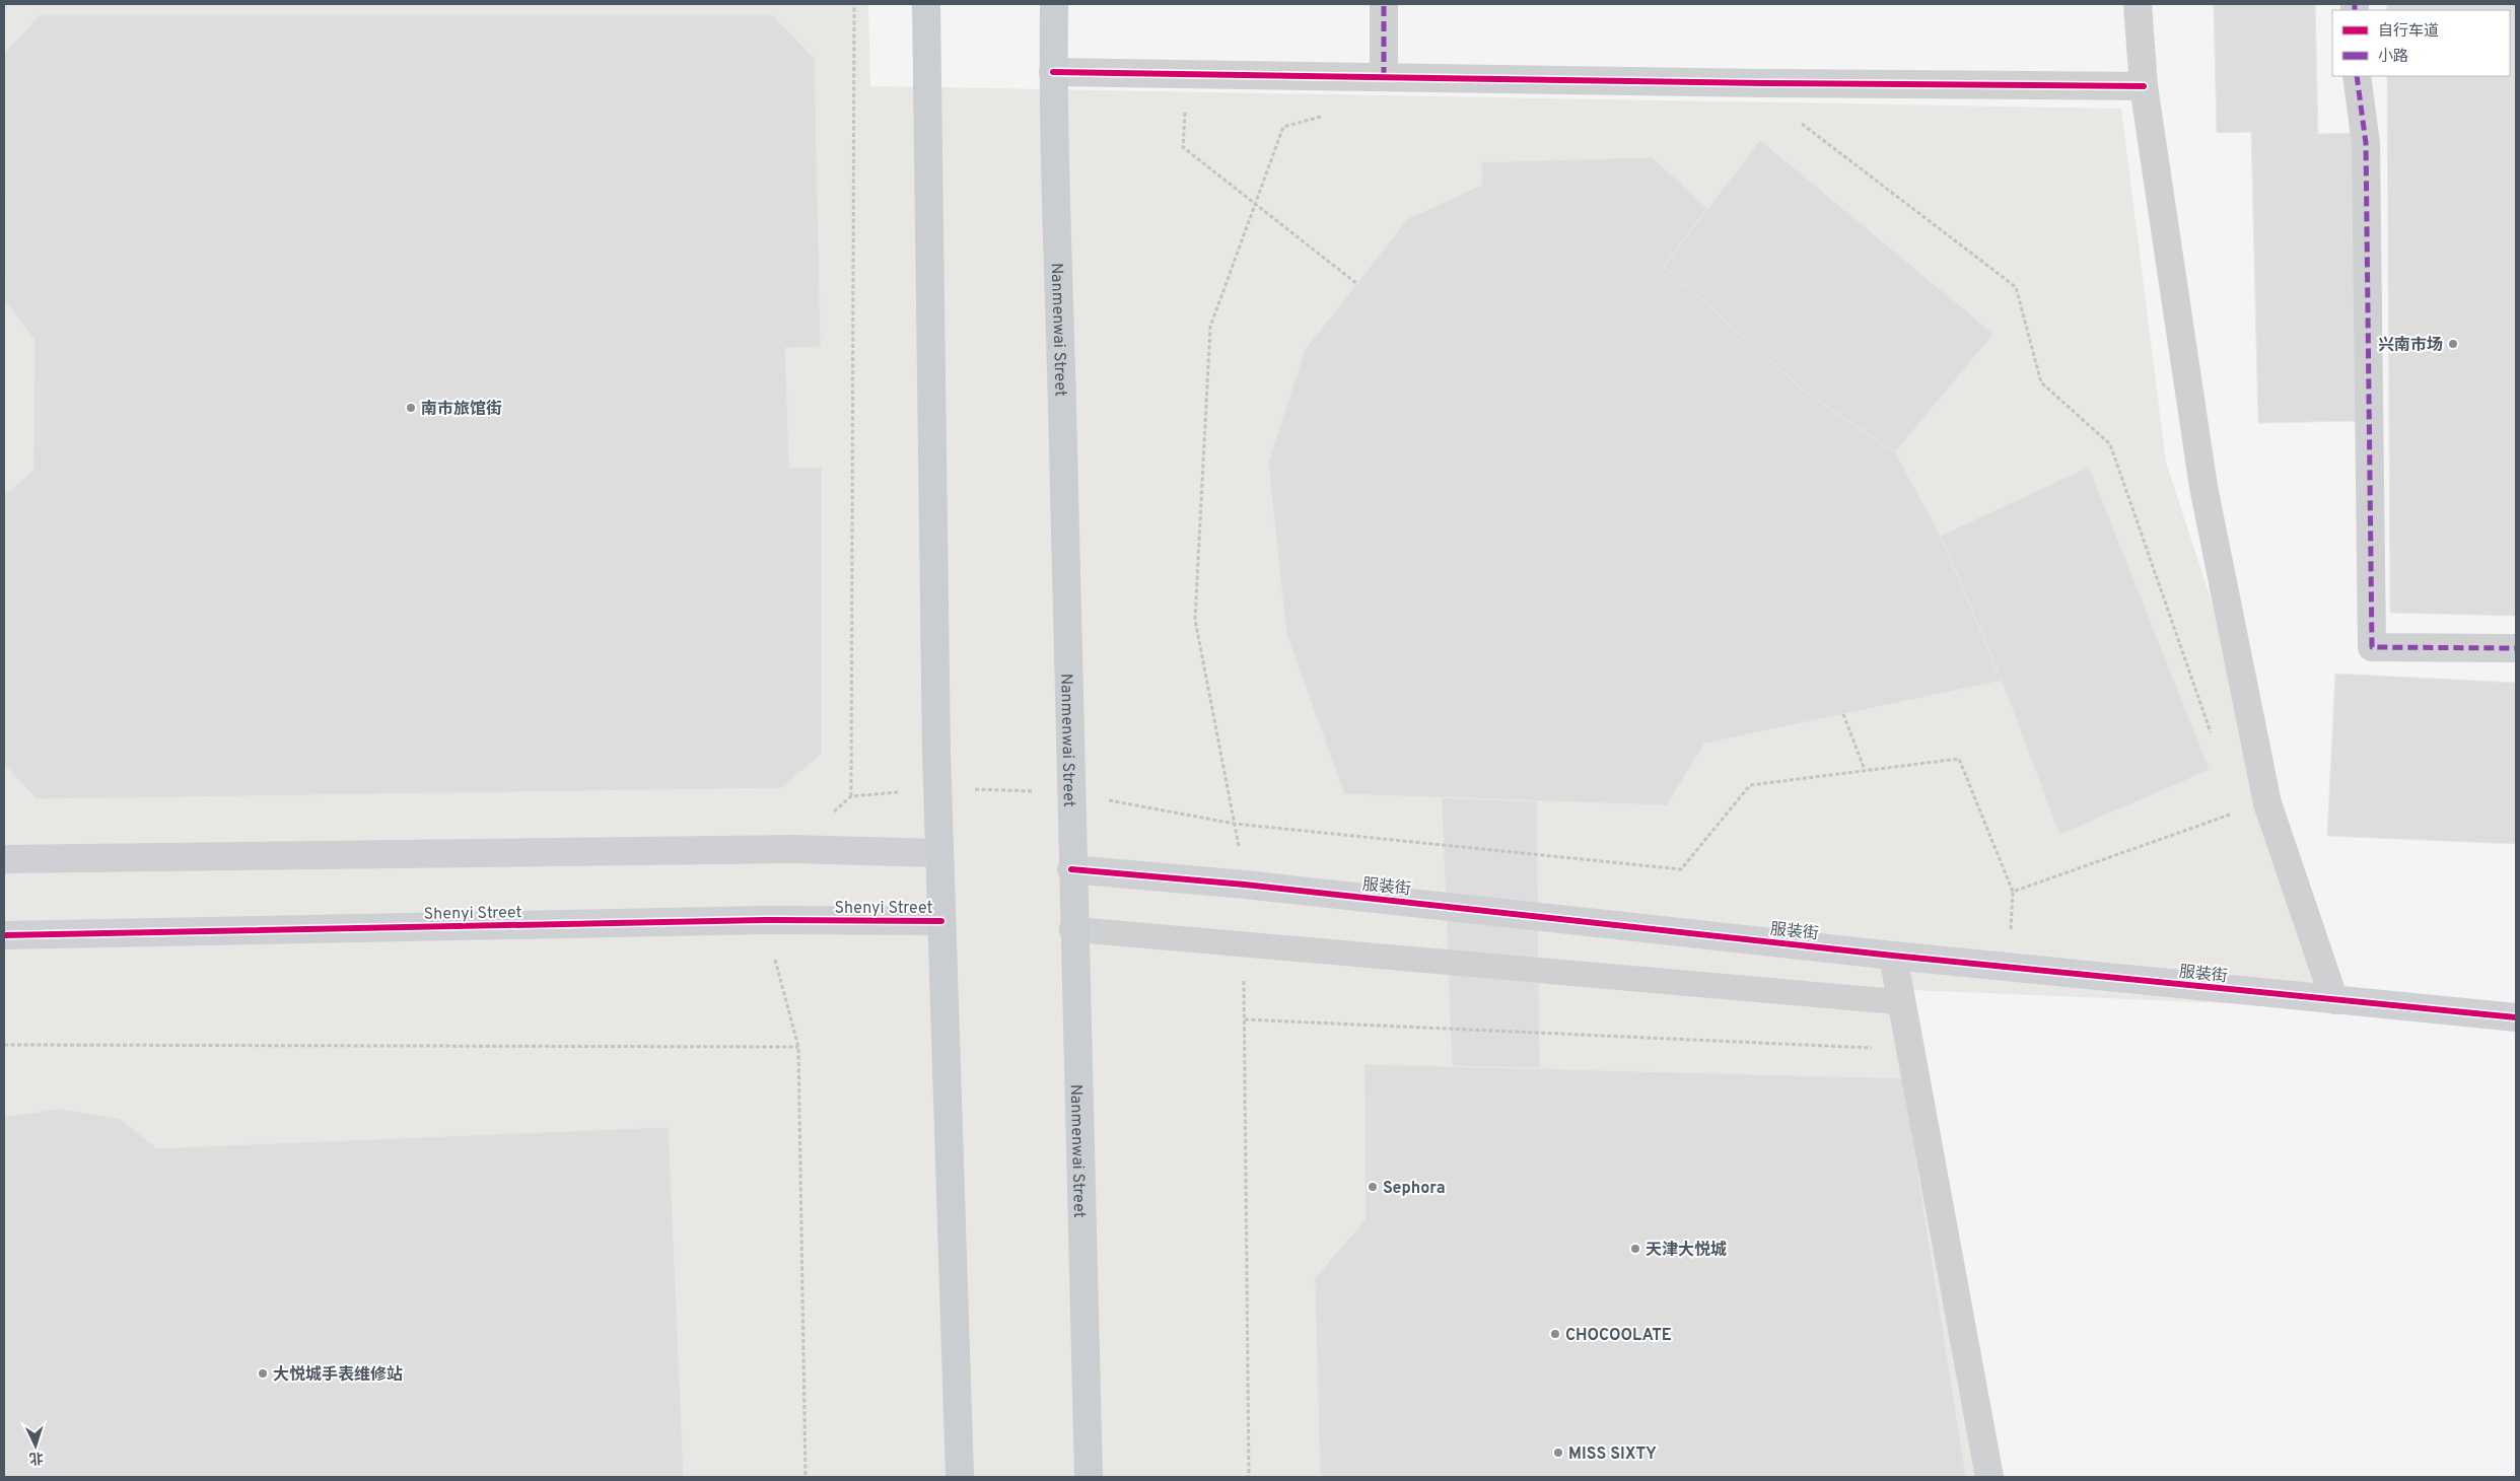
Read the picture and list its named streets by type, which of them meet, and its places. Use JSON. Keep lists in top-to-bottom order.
{
  "streets": {
    "main road": ["Nanmenwai Street"],
    "street": ["服装街", "Shenyi Street"]
  },
  "crossings": [
    ["Nanmenwai Street", "服装街"]
  ],
  "places": [
    "兴南市场",
    "南市旅馆街",
    "Sephora",
    "天津大悦城",
    "CHOCOOLATE",
    "大悦城手表维修站",
    "MISS SIXTY"
  ],
  "legend": ["自行车道", "小路"],
  "north": "bottom"
}
